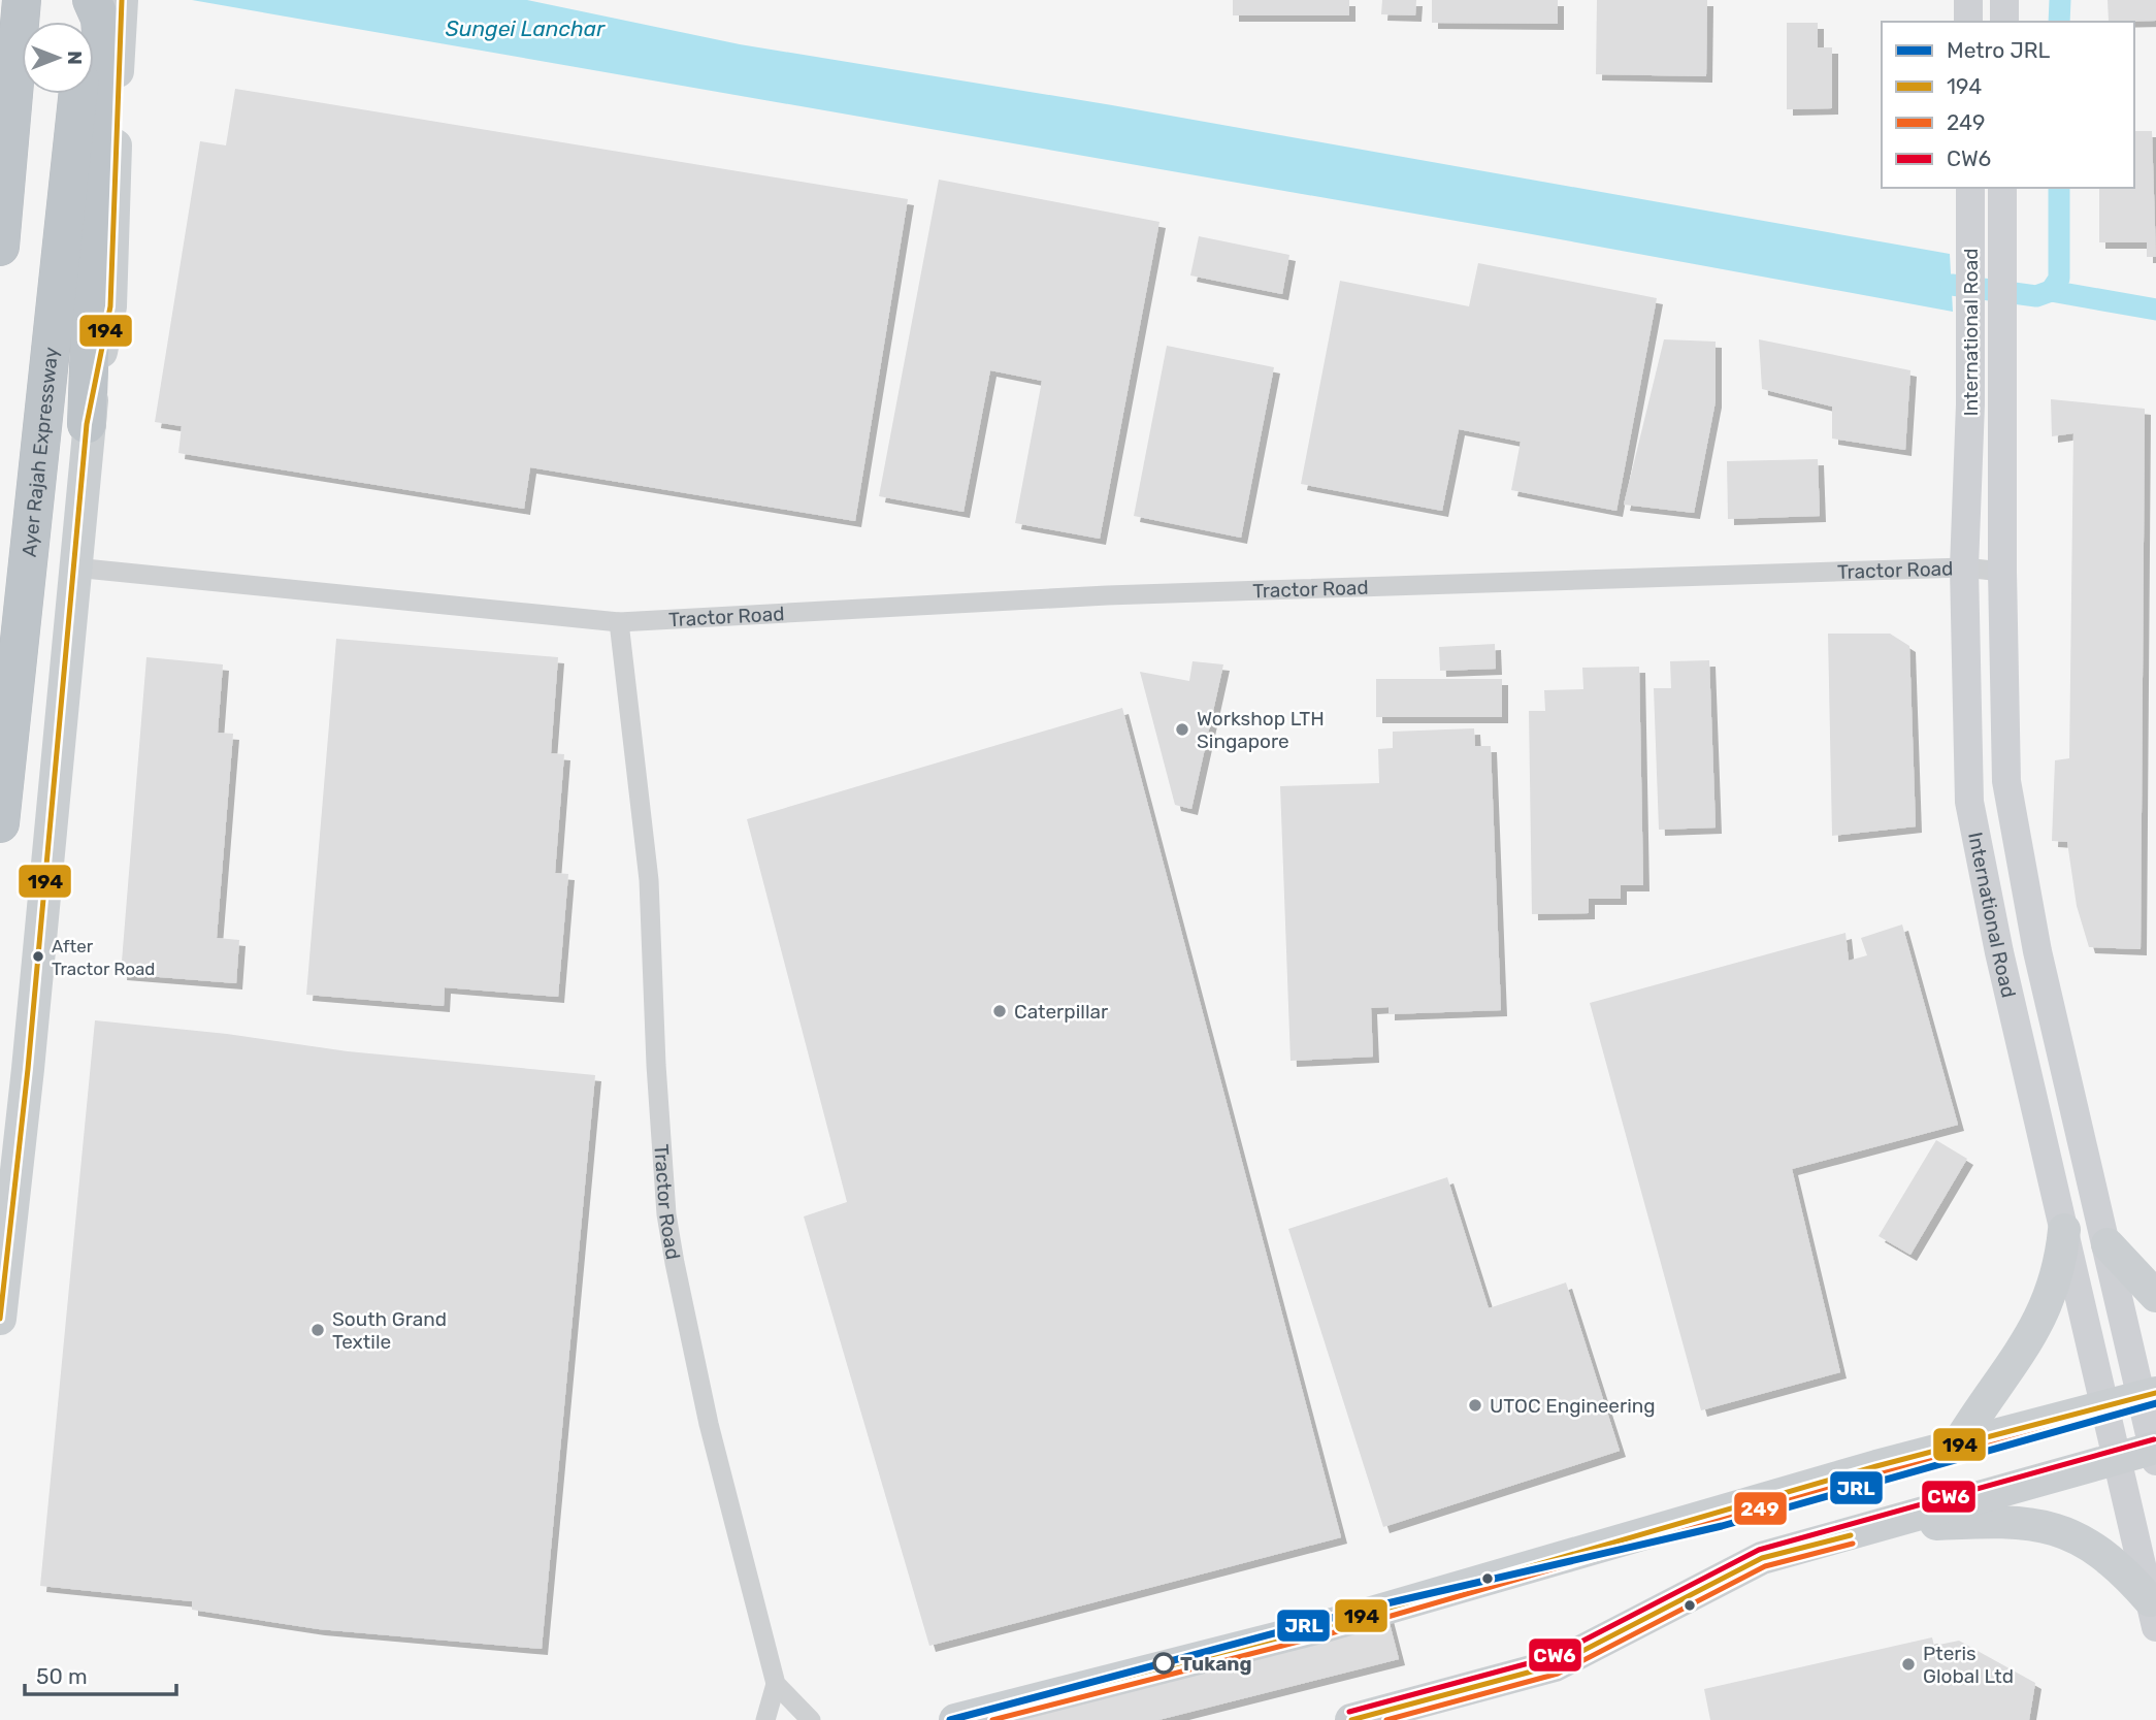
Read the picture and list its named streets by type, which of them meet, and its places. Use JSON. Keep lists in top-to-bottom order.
{
  "streets": {
    "highway": ["Ayer Rajah Expressway"],
    "main road": ["International Road"],
    "street": ["Tractor Road"]
  },
  "crossings": [
    ["International Road", "Tractor Road"]
  ],
  "water": ["Sungei Lanchar"],
  "places": [
    "Workshop LTH Singapore",
    "After Tractor Road",
    "Caterpillar",
    "South Grand Textile",
    "UTOC Engineering",
    "Tukang",
    "Pteris Global Ltd"
  ],
  "lines": [
    "transit line 194",
    "transit line 249",
    "metro line JRL",
    "transit line CW6"
  ],
  "legend": [
    "Metro JRL",
    "194",
    "249",
    "CW6"
  ],
  "scale_bar": "50 m",
  "north": "right"
}
